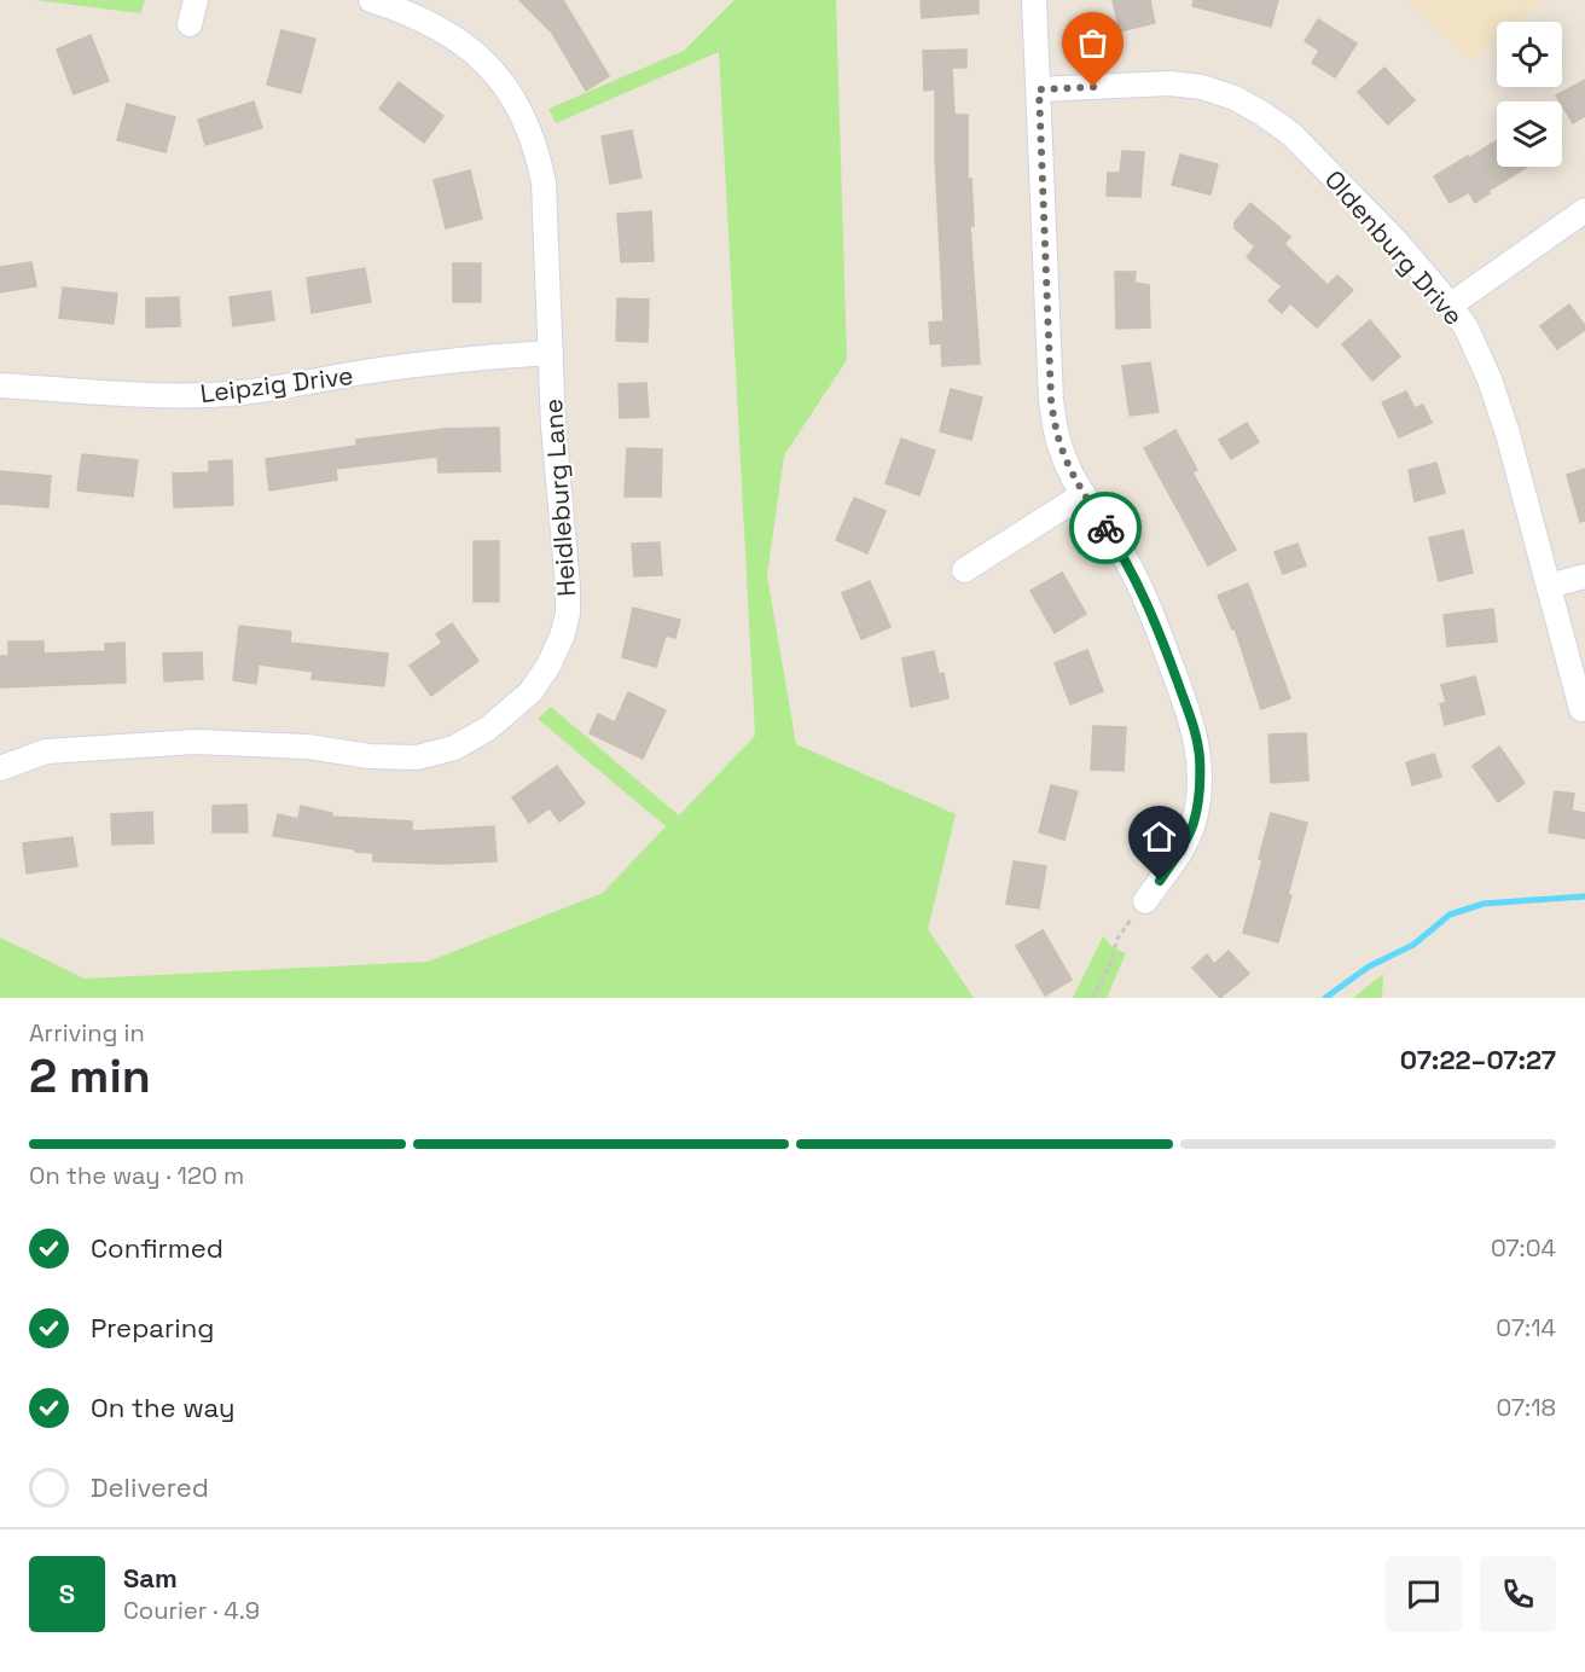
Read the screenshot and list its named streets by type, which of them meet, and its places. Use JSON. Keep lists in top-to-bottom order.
{
  "streets": {
    "street": ["Oldenburg Drive", "Leipzig Drive", "Heidleburg Lane"]
  },
  "crossings": [
    ["Leipzig Drive", "Heidleburg Lane"]
  ],
  "page": {
    "heading": ["2 min", "Arriving in", "07:22–07:27"],
    "panel": ["Sam", "Courier · 4.9"],
    "bar": "On the way · 120 m",
    "list": [
      ["Confirmed", "07:04"],
      ["Preparing", "07:14"],
      ["On the way", "07:18"],
      "Delivered"
    ],
    "round": "S"
  }
}
